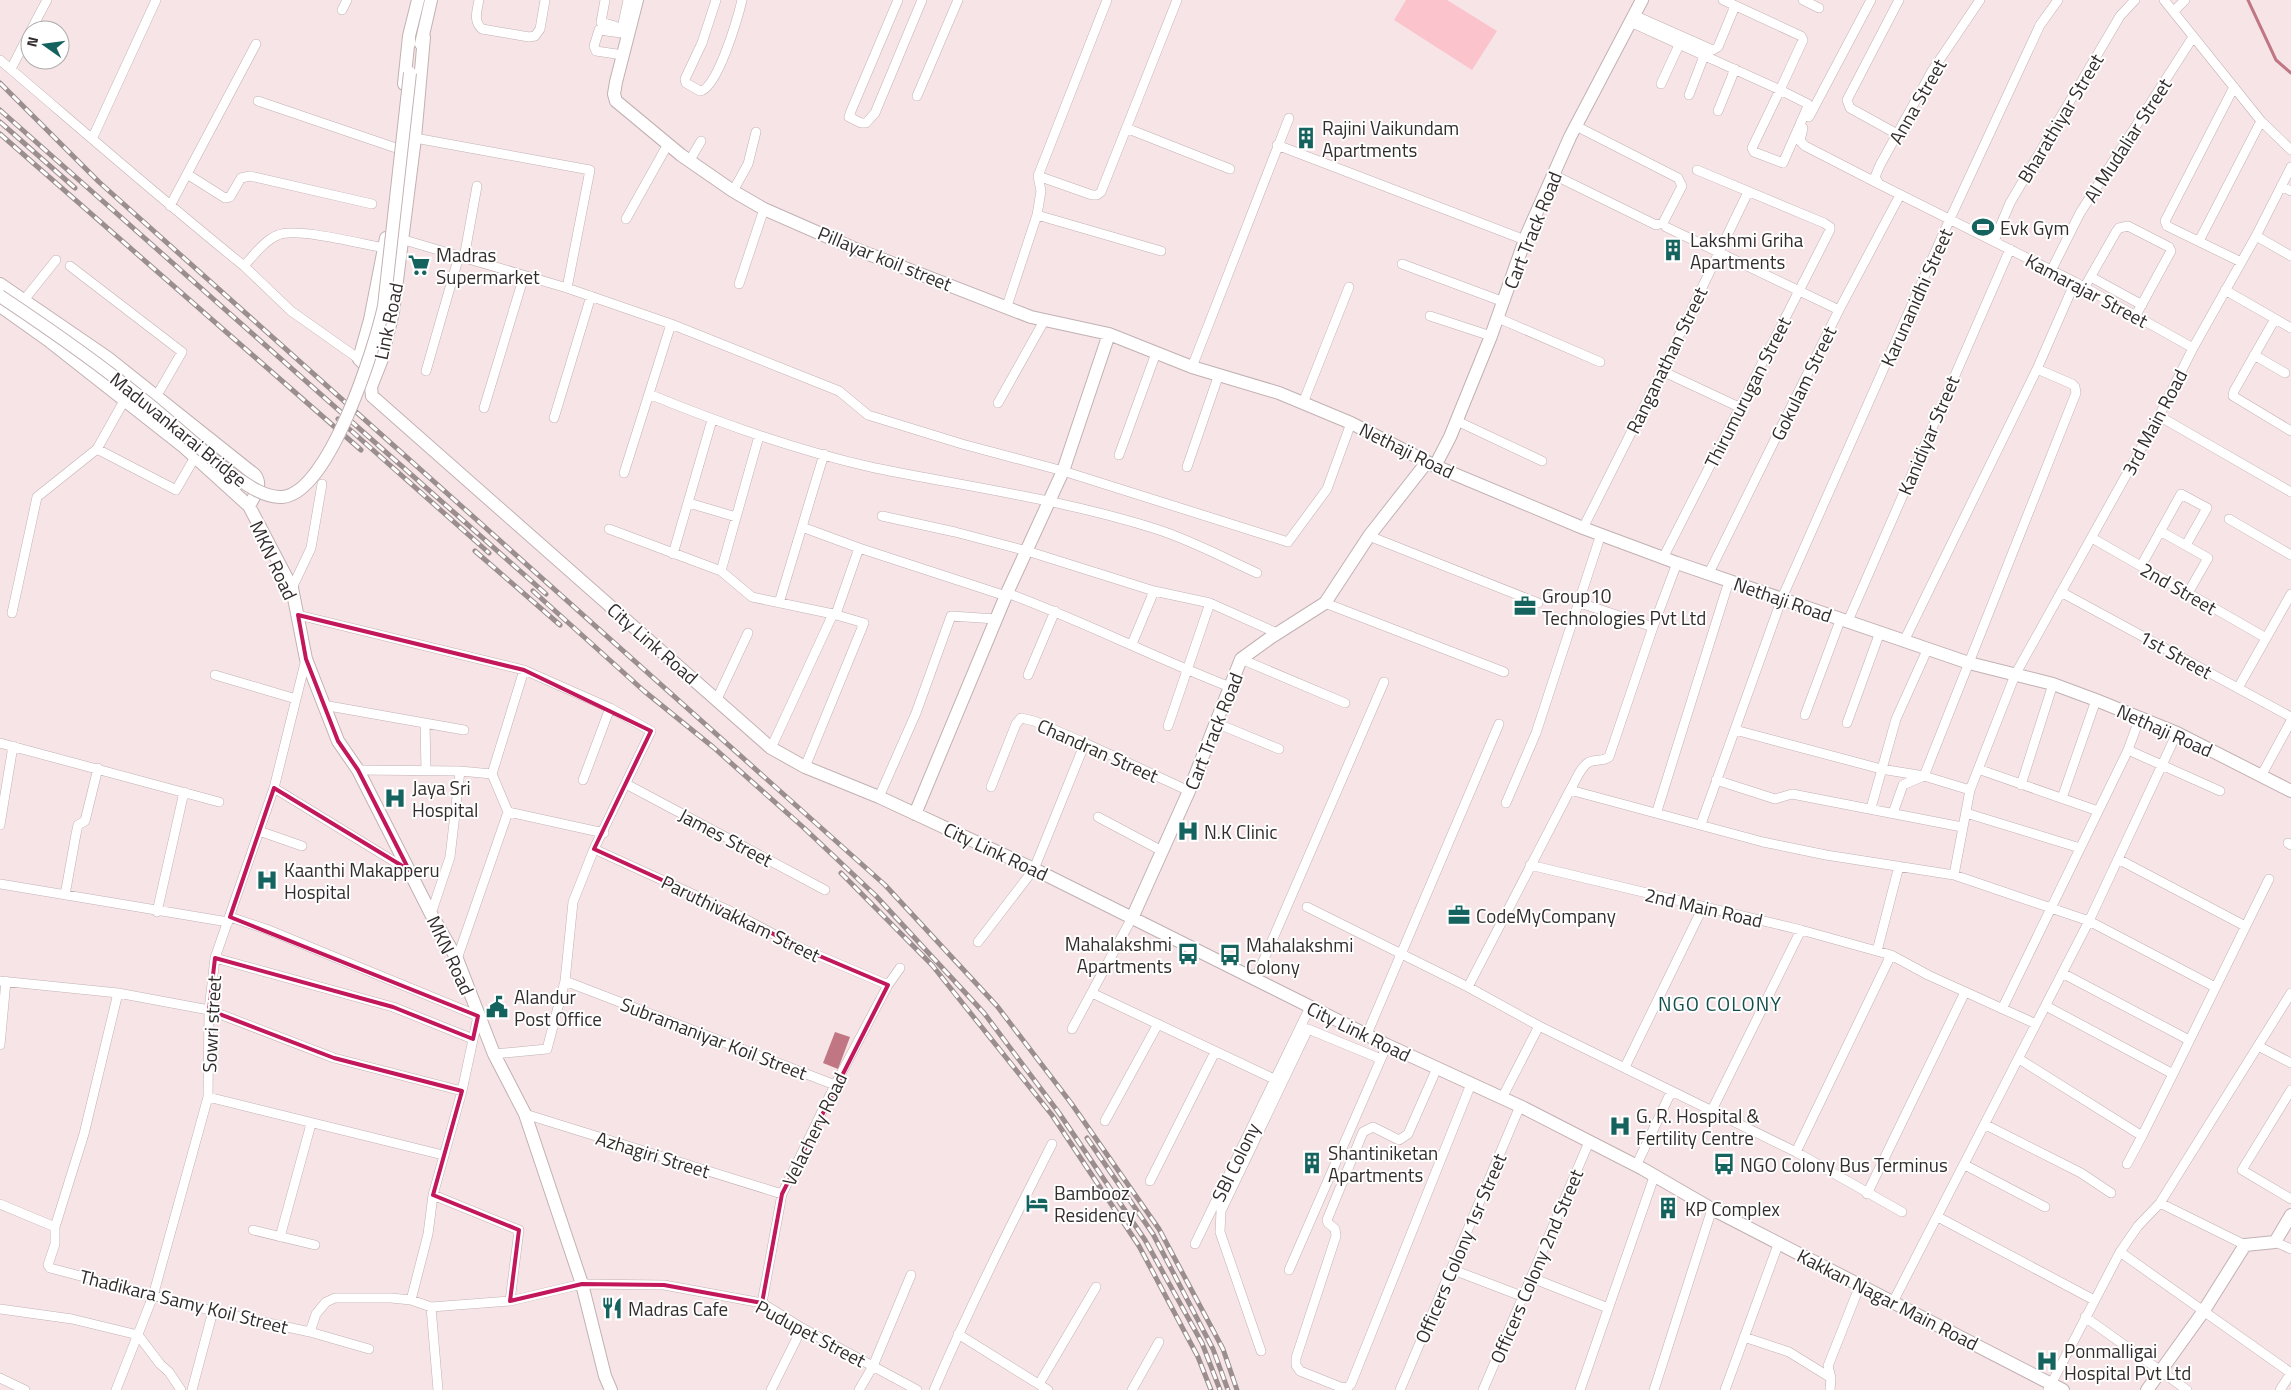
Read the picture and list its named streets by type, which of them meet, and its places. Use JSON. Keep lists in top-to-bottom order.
{
  "streets": {
    "street": [
      "Anna Street",
      "Bharathiyar Street",
      "Al Mudaliar Street",
      "Cart Track Road",
      "Pillayar koil street",
      "Kamarajar Street",
      "Karunanidhi Street",
      "Link Road",
      "Ranganathan Street",
      "Gokulam Street",
      "Thirumurugan Street",
      "3rd Main Road",
      "Maduvankarai Bridge",
      "Kanidiyar Street",
      "Nethaji Road",
      "MKN Road",
      "2nd Street",
      "City Link Road",
      "1st Street",
      "Chandran Street",
      "James Street",
      "2nd Main Road",
      "Paruthivakkam Street",
      "Sowri street",
      "Subramaniyar Koil Street",
      "Velachery Road",
      "Azhagiri Street",
      "SBI Colony",
      "Officers Colony 1sr Street",
      "Officers Colony 2nd Street",
      "Kakkan Nagar Main Road",
      "Thadikara Samy Koil Street",
      "Pudupet Street"
    ]
  },
  "crossings": [
    ["Bharathiyar Street", "Kamarajar Street"],
    ["Al Mudaliar Street", "Kamarajar Street"],
    ["Cart Track Road", "Nethaji Road"],
    ["Cart Track Road", "City Link Road"],
    ["Cart Track Road", "Chandran Street"],
    ["Pillayar koil street", "Nethaji Road"],
    ["Kamarajar Street", "Karunanidhi Street"],
    ["Kamarajar Street", "Gokulam Street"],
    ["Kamarajar Street", "3rd Main Road"],
    ["Kamarajar Street", "Kanidiyar Street"],
    ["Karunanidhi Street", "Nethaji Road"],
    ["Link Road", "City Link Road"],
    ["Ranganathan Street", "Thirumurugan Street"],
    ["Ranganathan Street", "Nethaji Road"],
    ["Gokulam Street", "Nethaji Road"],
    ["Thirumurugan Street", "Nethaji Road"],
    ["3rd Main Road", "Nethaji Road"],
    ["3rd Main Road", "2nd Street"],
    ["3rd Main Road", "1st Street"],
    ["Kanidiyar Street", "Nethaji Road"],
    ["MKN Road", "Sowri street"],
    ["MKN Road", "Azhagiri Street"],
    ["MKN Road", "Thadikara Samy Koil Street"],
    ["MKN Road", "Pudupet Street"],
    ["City Link Road", "SBI Colony"],
    ["City Link Road", "Officers Colony 1sr Street"],
    ["City Link Road", "Officers Colony 2nd Street"],
    ["City Link Road", "Kakkan Nagar Main Road"],
    ["Paruthivakkam Street", "Velachery Road"],
    ["Sowri street", "Thadikara Samy Koil Street"],
    ["Subramaniyar Koil Street", "Velachery Road"],
    ["Velachery Road", "Azhagiri Street"],
    ["Velachery Road", "Pudupet Street"],
    ["Thadikara Samy Koil Street", "Pudupet Street"]
  ],
  "districts": ["NGO COLONY"],
  "places": {
    "building": [
      "Rajini Vaikundam Apartments",
      "Lakshmi Griha Apartments",
      "Shantiniketan Apartments",
      "KP Complex"
    ],
    "sports": ["Evk Gym"],
    "supermarket": ["Madras Supermarket"],
    "office": ["Group10 Technologies Pvt Ltd", "CodeMyCompany"],
    "hospital": [
      "Jaya Sri Hospital",
      "N.K Clinic",
      "Kaanthi Makapperu Hospital",
      "G. R. Hospital & Fertility Centre",
      "Ponmalligai Hospital Pvt Ltd"
    ],
    "bus stop": ["Mahalakshmi Apartments", "Mahalakshmi Colony", "NGO Colony Bus Terminus"],
    "public building": ["Alandur Post Office"],
    "hotel": ["Bambooz Residency"],
    "restaurant": ["Madras Cafe"]
  },
  "north": "left"
}
